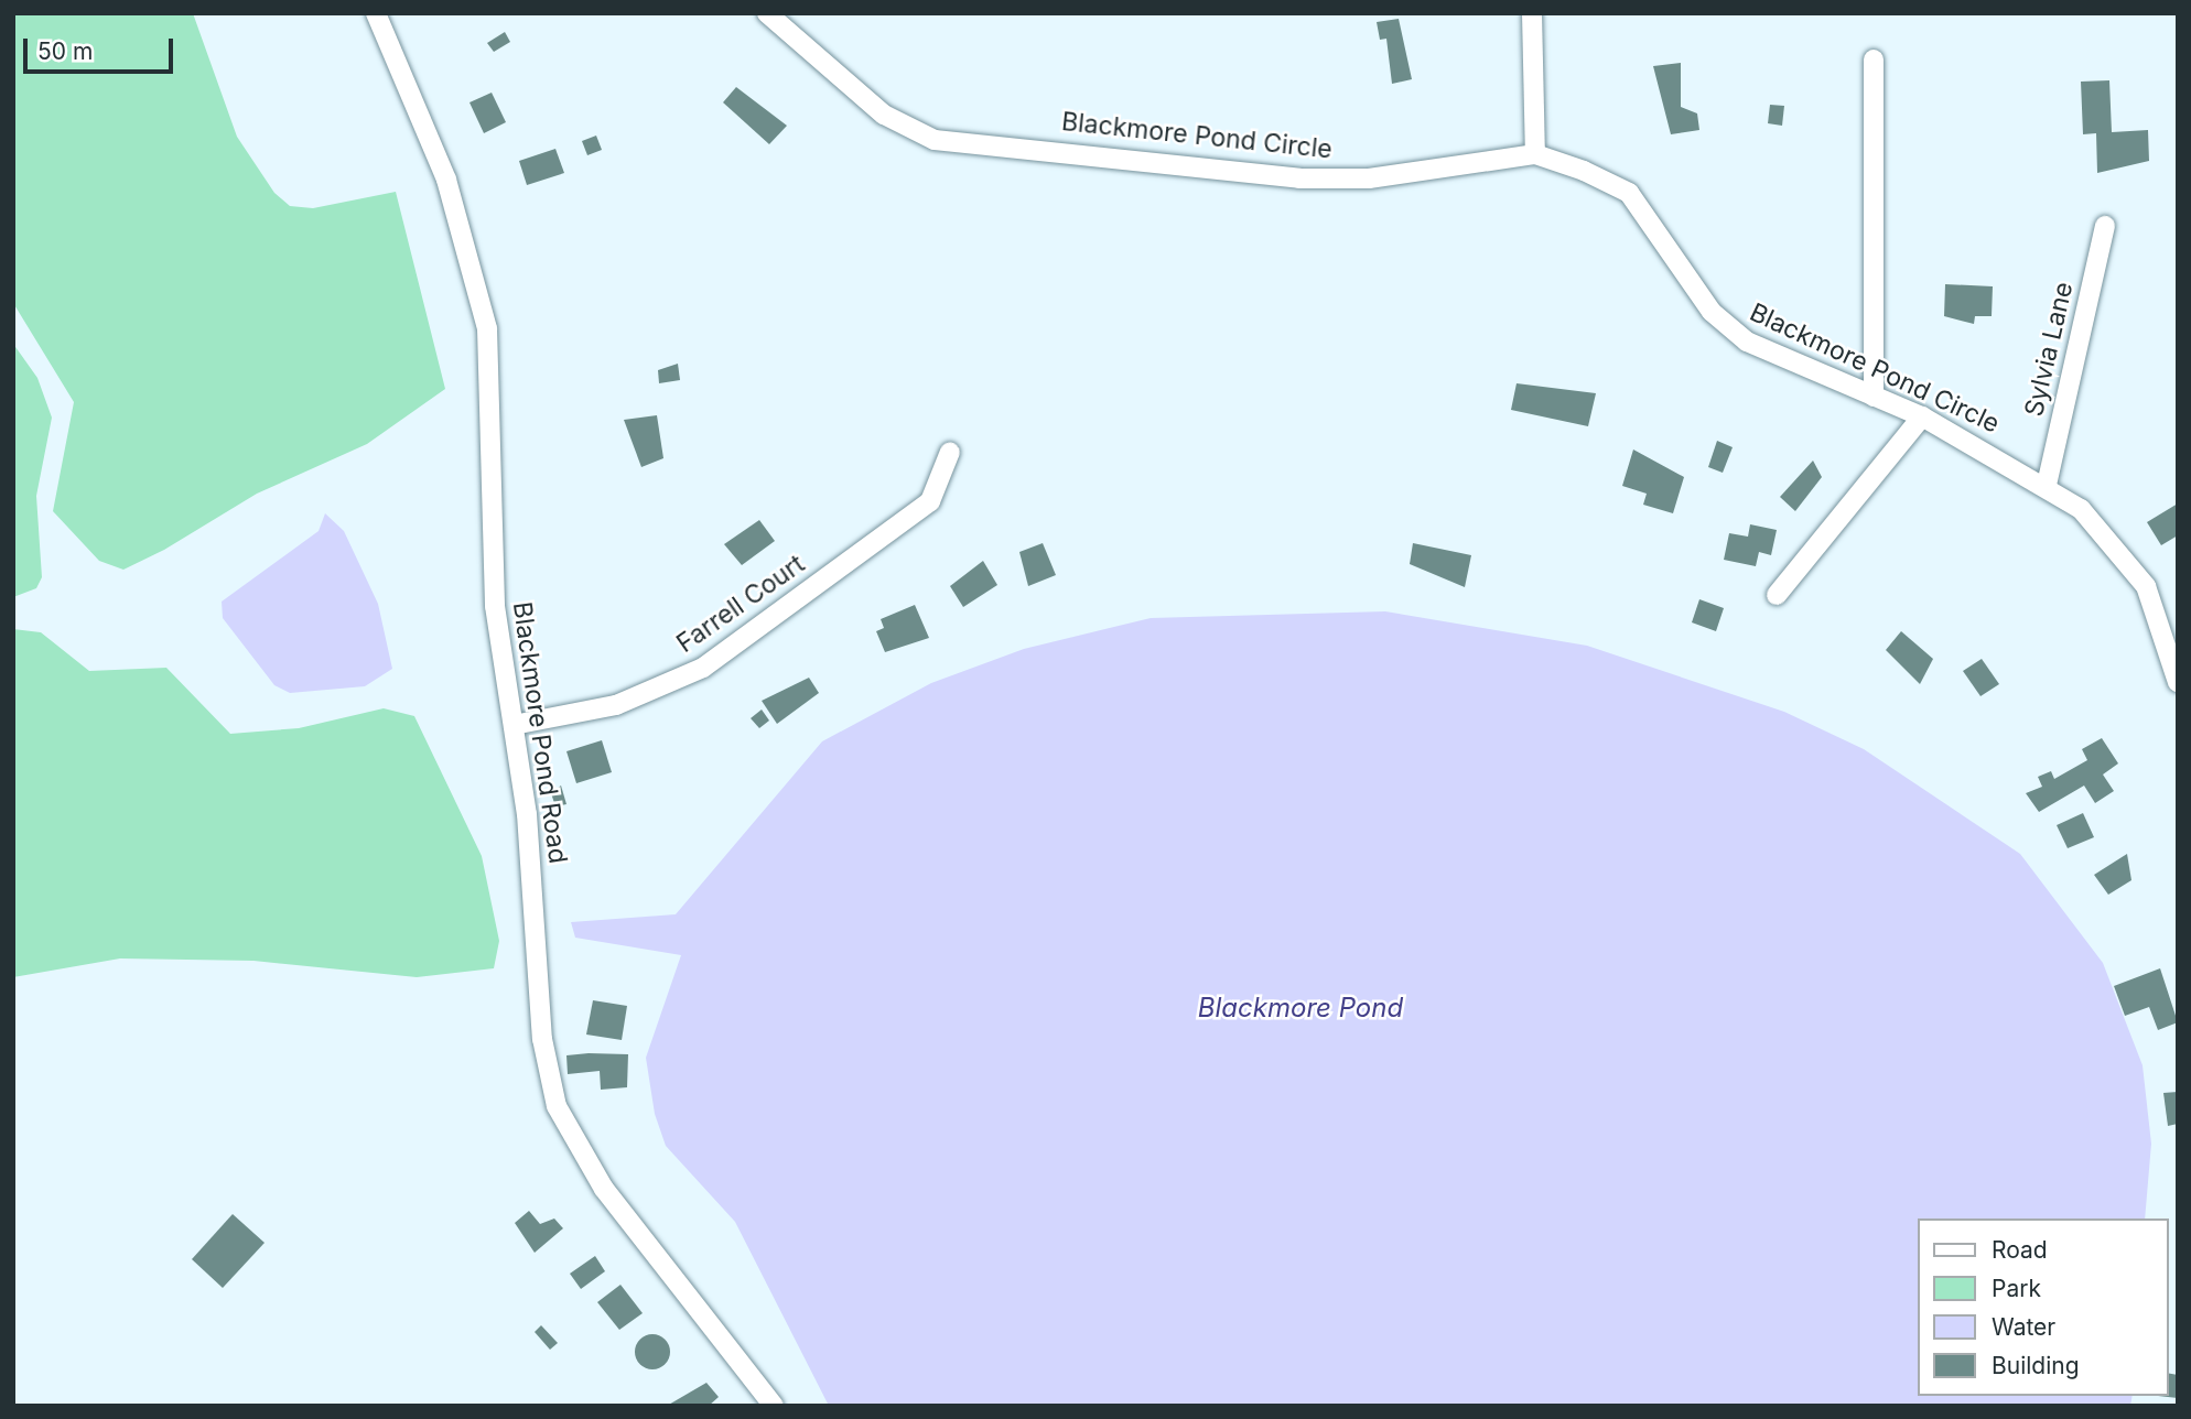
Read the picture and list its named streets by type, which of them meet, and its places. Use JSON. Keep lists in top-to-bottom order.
{
  "streets": {
    "street": [
      "Blackmore Pond Circle",
      "Sylvia Lane",
      "Farrell Court",
      "Blackmore Pond Road"
    ]
  },
  "crossings": [
    ["Blackmore Pond Circle", "Sylvia Lane"],
    ["Farrell Court", "Blackmore Pond Road"]
  ],
  "water": ["Blackmore Pond"],
  "legend": [
    "Road",
    "Park",
    "Water",
    "Building"
  ],
  "scale_bar": "50 m"
}
